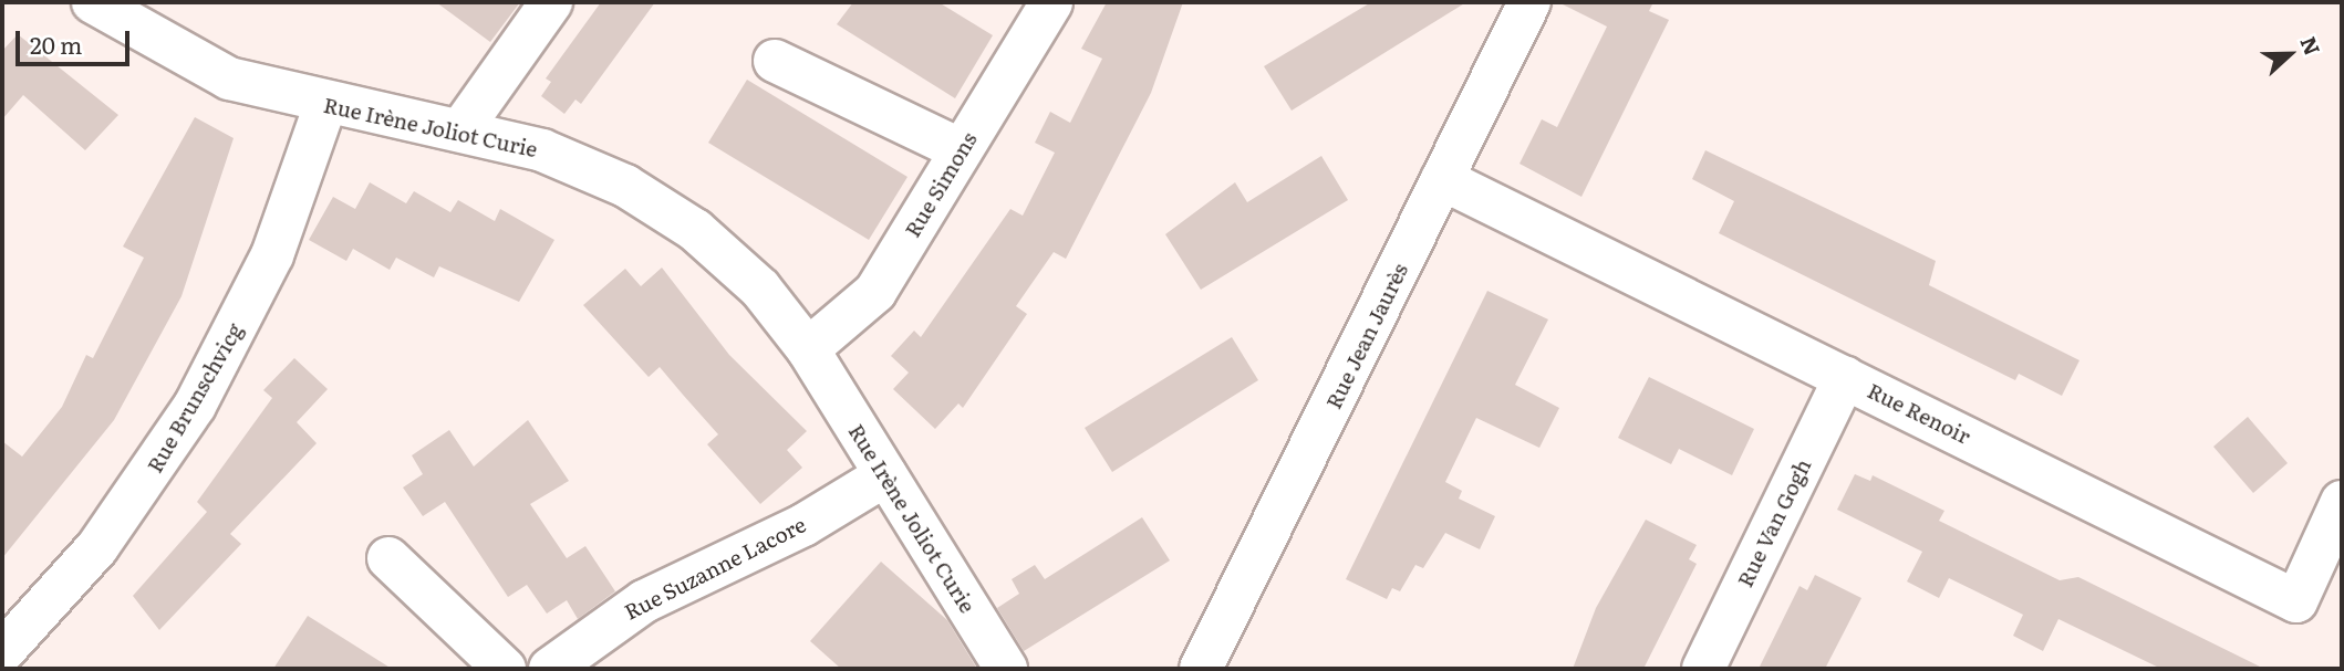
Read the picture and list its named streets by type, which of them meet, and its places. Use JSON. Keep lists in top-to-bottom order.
{
  "streets": {
    "street": [
      "Rue Irène Joliot Curie",
      "Rue Simons",
      "Rue Jean Jaurès",
      "Rue Brunschvicg",
      "Rue Renoir",
      "Rue Van Gogh",
      "Rue Suzanne Lacore"
    ]
  },
  "crossings": [
    ["Rue Irène Joliot Curie", "Rue Simons"],
    ["Rue Irène Joliot Curie", "Rue Brunschvicg"],
    ["Rue Irène Joliot Curie", "Rue Suzanne Lacore"],
    ["Rue Jean Jaurès", "Rue Renoir"],
    ["Rue Renoir", "Rue Van Gogh"]
  ],
  "scale_bar": "20 m",
  "north": "right"
}
